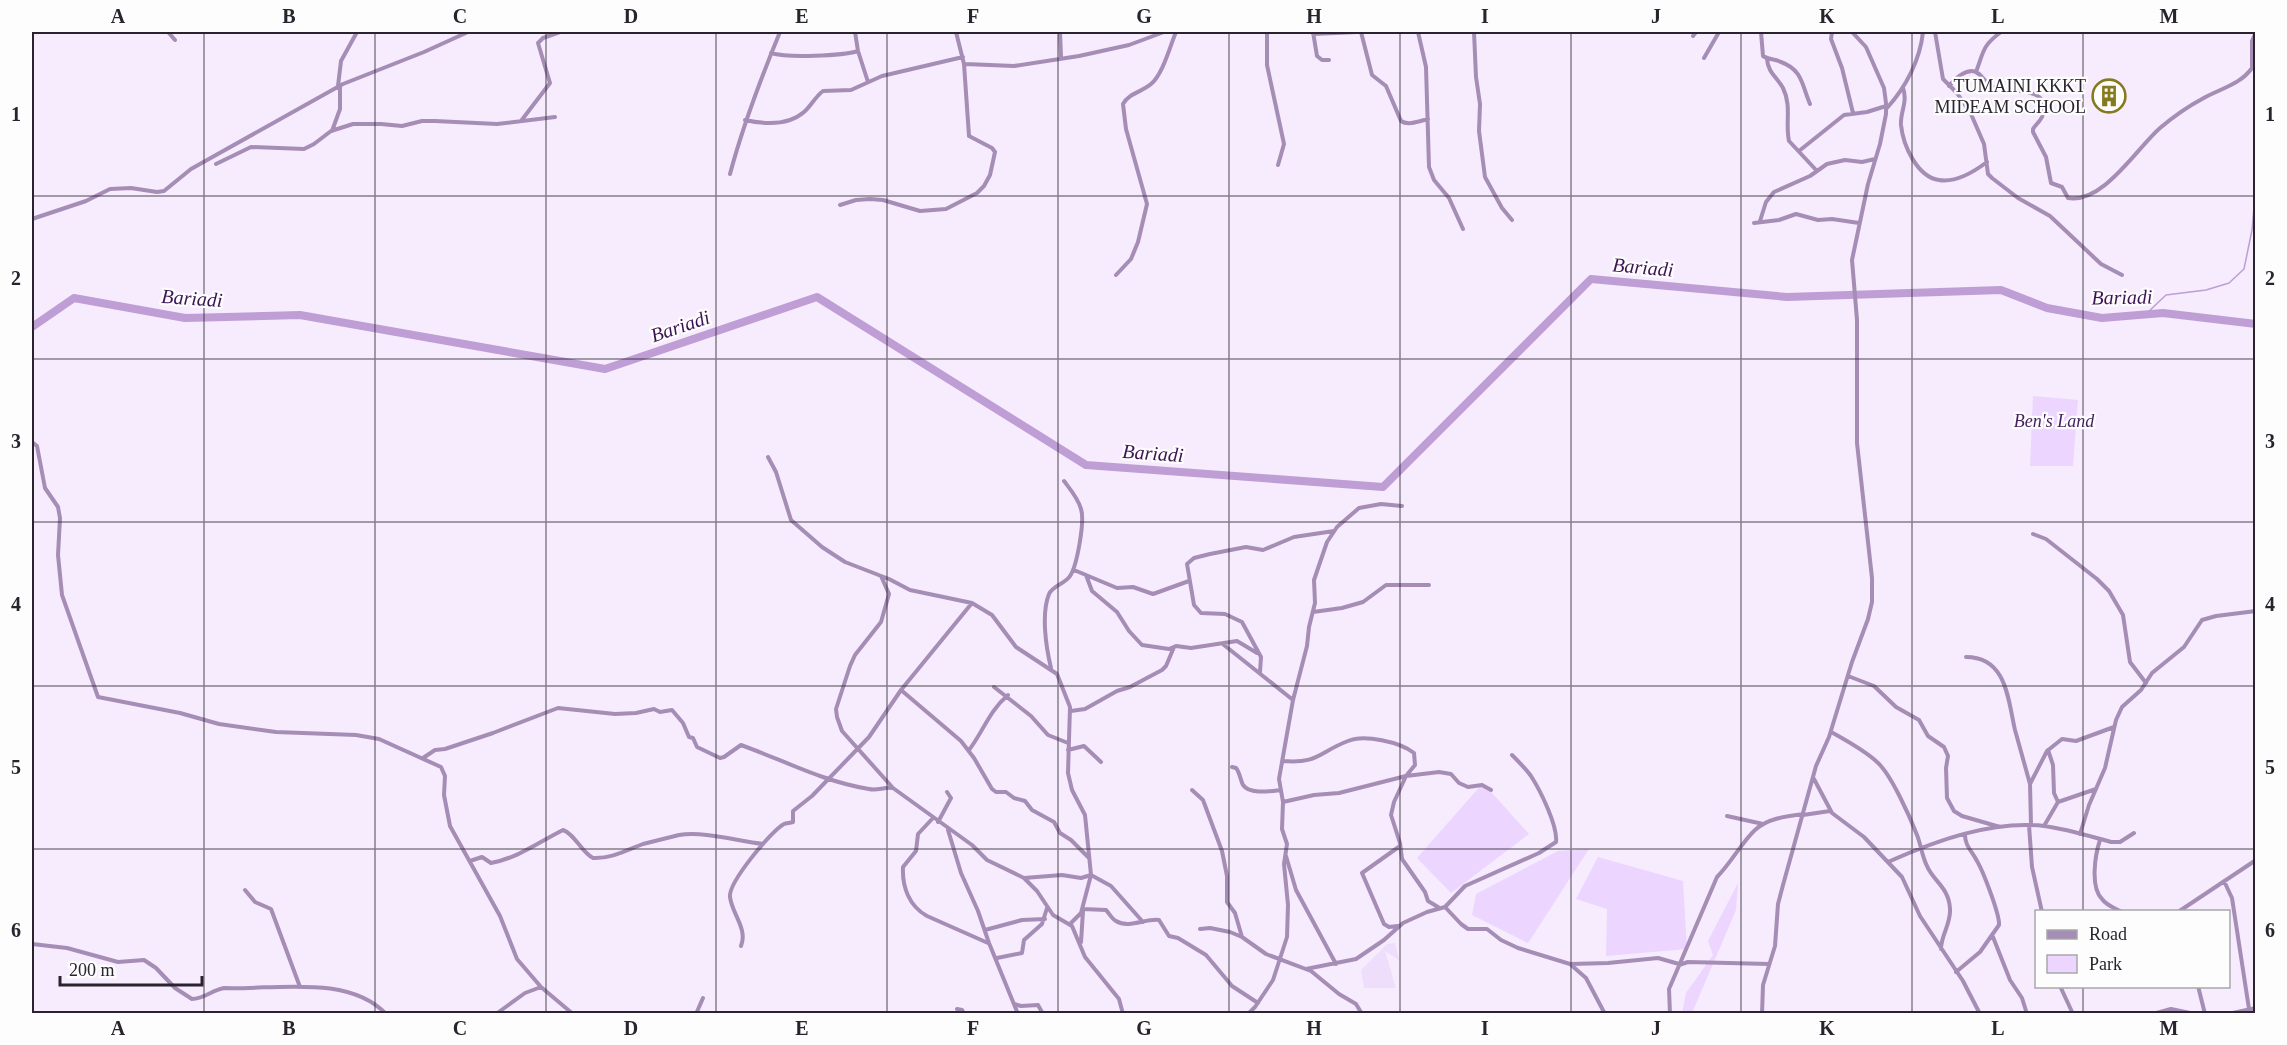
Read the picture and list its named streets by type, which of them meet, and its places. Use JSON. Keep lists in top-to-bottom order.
{
  "water": ["Bariadi"],
  "parks": ["Ben's Land"],
  "places": {
    "building": ["TUMAINI KKKT MIDEAM SCHOOL"]
  },
  "legend": ["Road", "Park"],
  "scale_bar": "200 m",
  "grid": {
    "columns": [
      "A",
      "B",
      "C",
      "D",
      "E",
      "F",
      "G",
      "H",
      "I",
      "J",
      "K",
      "L",
      "M"
    ],
    "rows": [
      "1",
      "2",
      "3",
      "4",
      "5",
      "6"
    ]
  }
}
